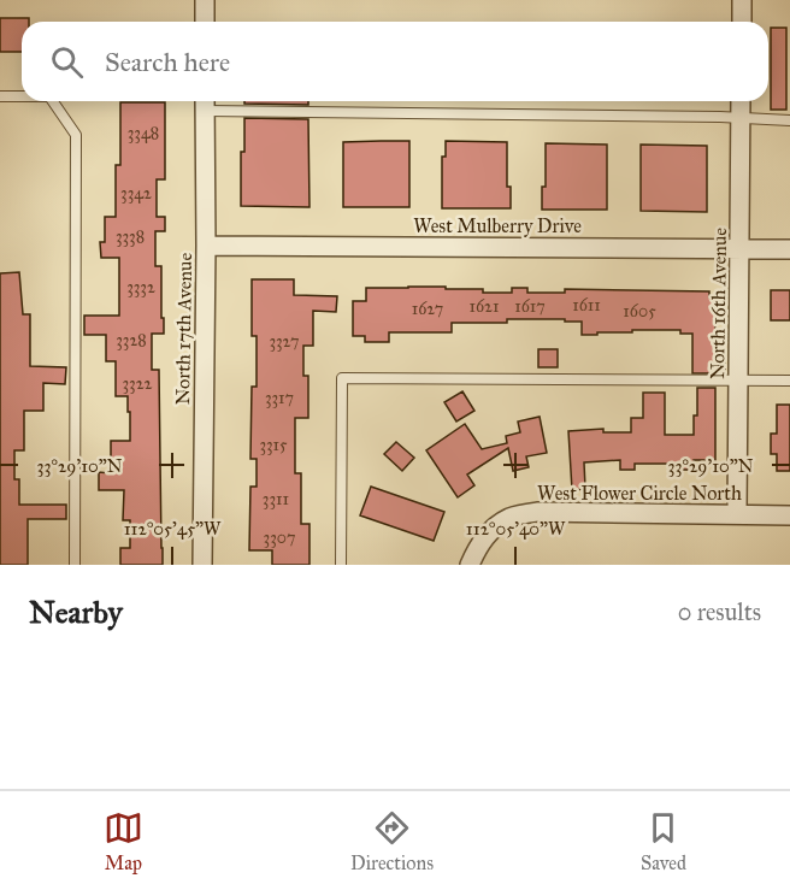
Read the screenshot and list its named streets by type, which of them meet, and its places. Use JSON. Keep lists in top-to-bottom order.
{
  "streets": {
    "street": [
      "West Mulberry Drive",
      "North 16th Avenue",
      "North 17th Avenue",
      "West Flower Circle North"
    ]
  },
  "crossings": [
    ["West Mulberry Drive", "North 16th Avenue"],
    ["West Mulberry Drive", "North 17th Avenue"],
    ["North 16th Avenue", "West Flower Circle North"]
  ],
  "house_numbers": [
    "3348",
    "3342",
    "3338",
    "3332",
    "1611",
    "1621",
    "1617",
    "1627",
    "1605",
    "3328",
    "3327",
    "3322",
    "3317",
    "3315",
    "3311",
    "3307"
  ],
  "page": {
    "search": "Search here",
    "heading": ["Nearby", "0 results"],
    "nav": ["Map", "Directions", "Saved"]
  },
  "coordinates": ["33°29'10\"N", "112°05'45\"W", "112°05'40\"W"]
}
